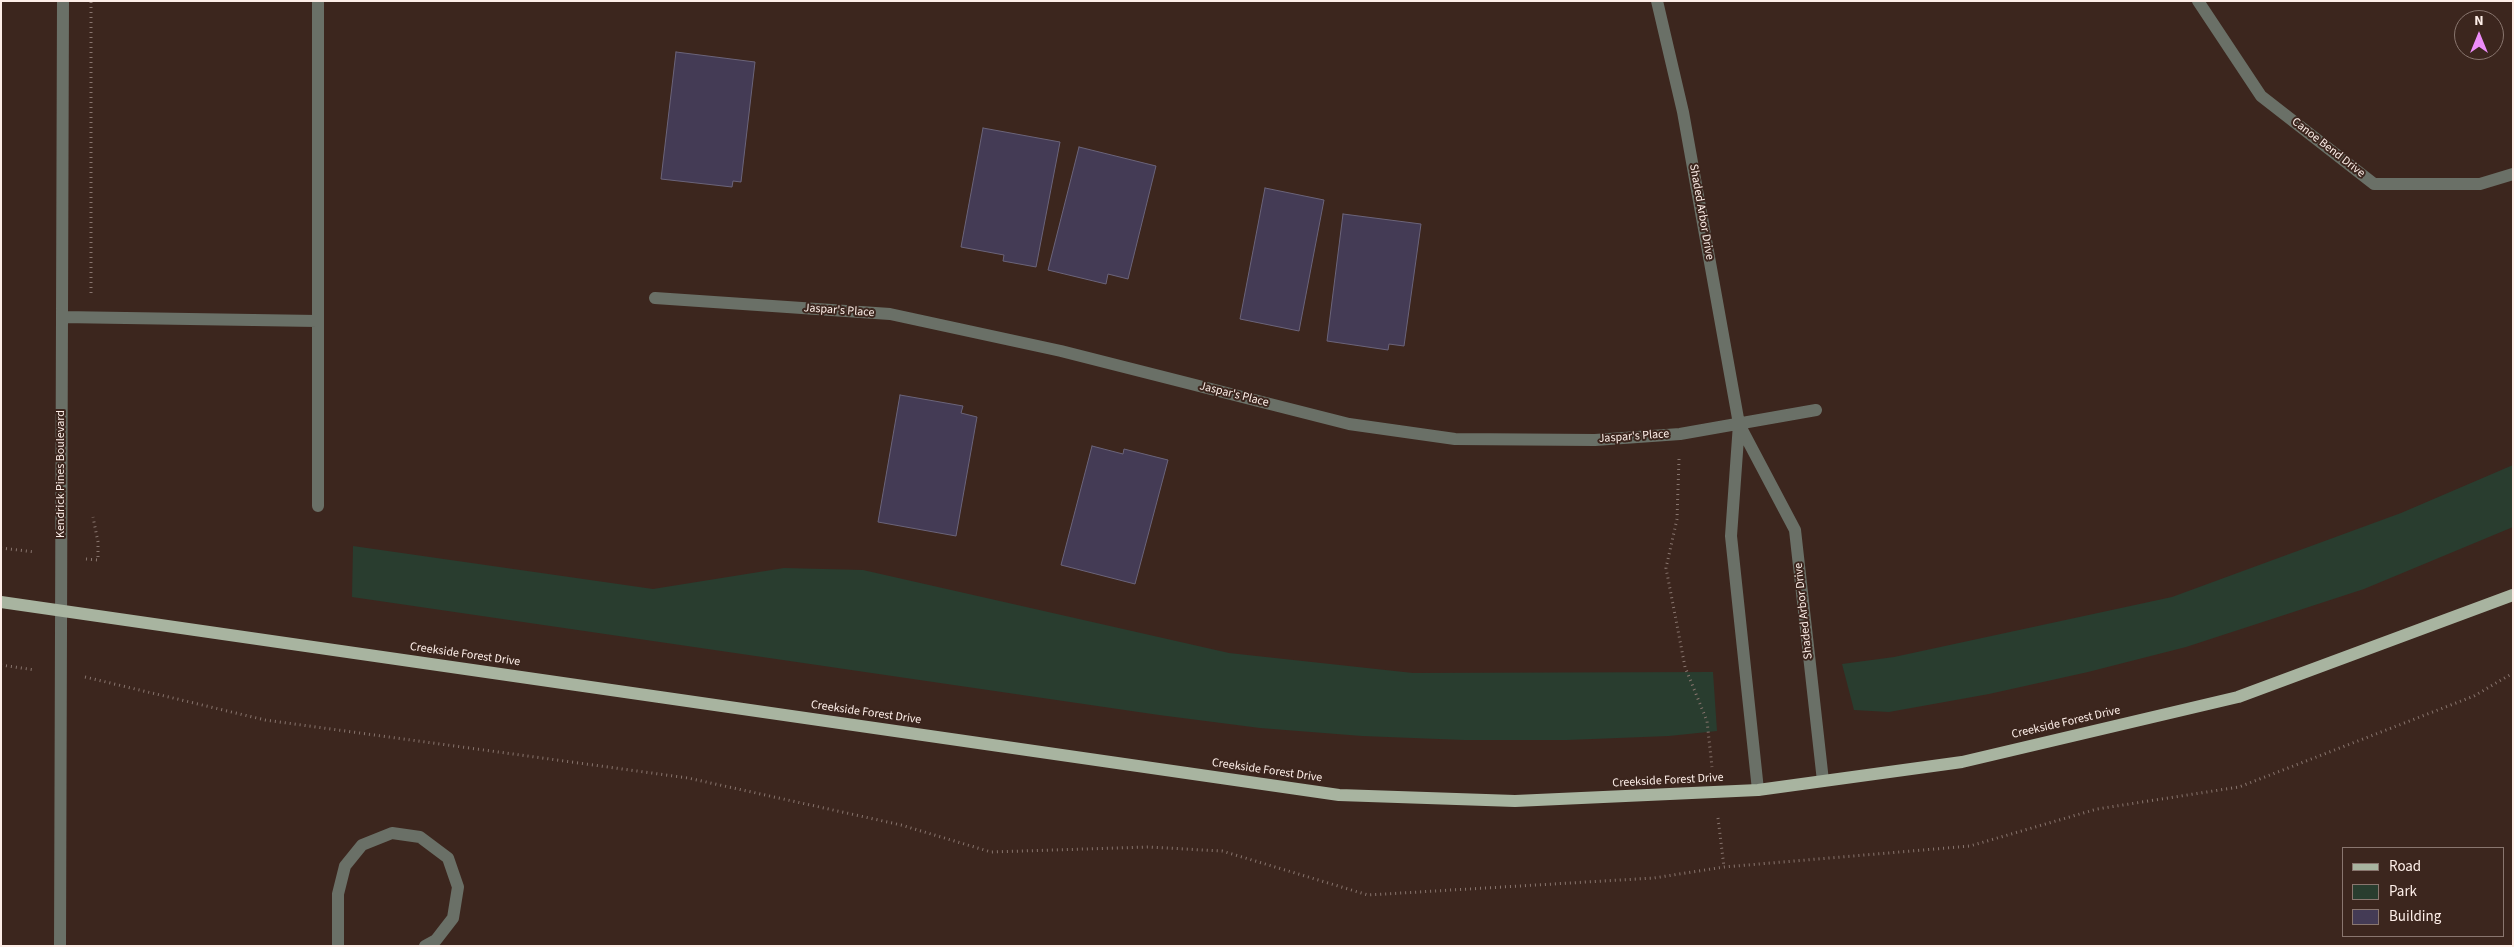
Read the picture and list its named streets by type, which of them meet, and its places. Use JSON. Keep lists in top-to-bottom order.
{
  "streets": {
    "main road": ["Creekside Forest Drive"],
    "street": [
      "Canoe Bend Drive",
      "Shaded Arbor Drive",
      "Jaspar's Place",
      "Kendrick Pines Boulevard"
    ]
  },
  "crossings": [
    ["Shaded Arbor Drive", "Jaspar's Place"],
    ["Shaded Arbor Drive", "Creekside Forest Drive"],
    ["Kendrick Pines Boulevard", "Creekside Forest Drive"]
  ],
  "legend": ["Road", "Park", "Building"],
  "north": "top"
}
